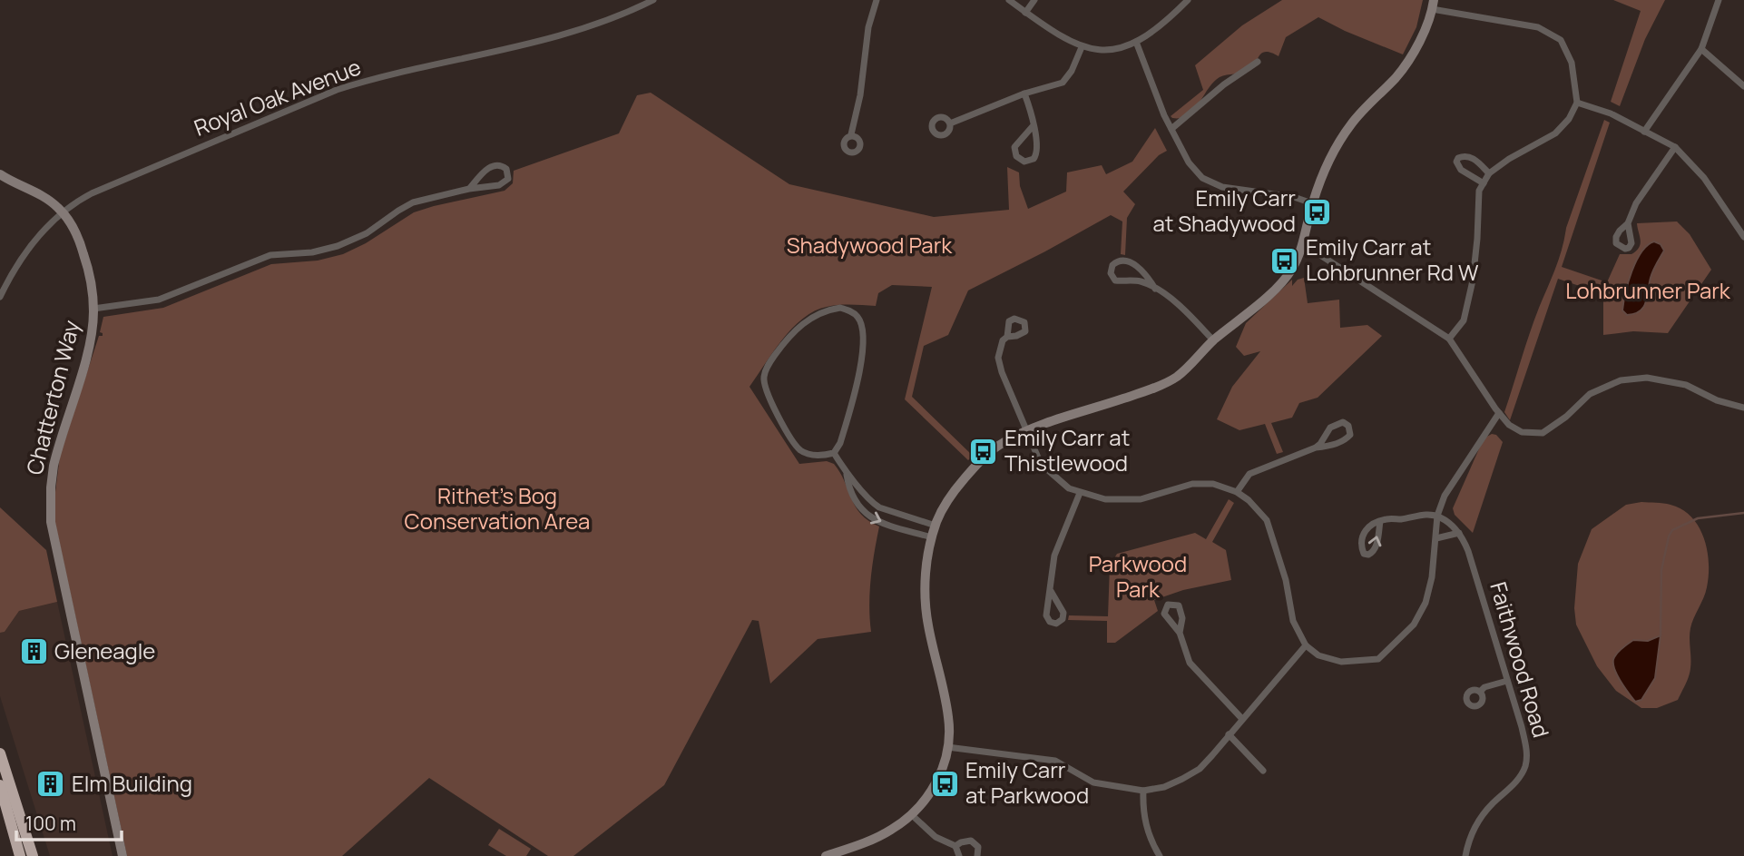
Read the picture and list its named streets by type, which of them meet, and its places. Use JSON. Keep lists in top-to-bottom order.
{
  "streets": {
    "street": ["Royal Oak Avenue", "Chatterton Way", "Faithwood Road"]
  },
  "crossings": [
    ["Royal Oak Avenue", "Chatterton Way"]
  ],
  "parks": [
    "Shadywood Park",
    "Lohbrunner Park",
    "Rithet's Bog Conservation Area",
    "Parkwood Park"
  ],
  "places": {
    "bus stop": [
      "Emily Carr at Shadywood",
      "Emily Carr at Lohbrunner Rd W",
      "Emily Carr at Thistlewood",
      "Emily Carr at Parkwood"
    ],
    "building": ["Gleneagle", "Elm Building"]
  },
  "scale_bar": "100 m"
}
